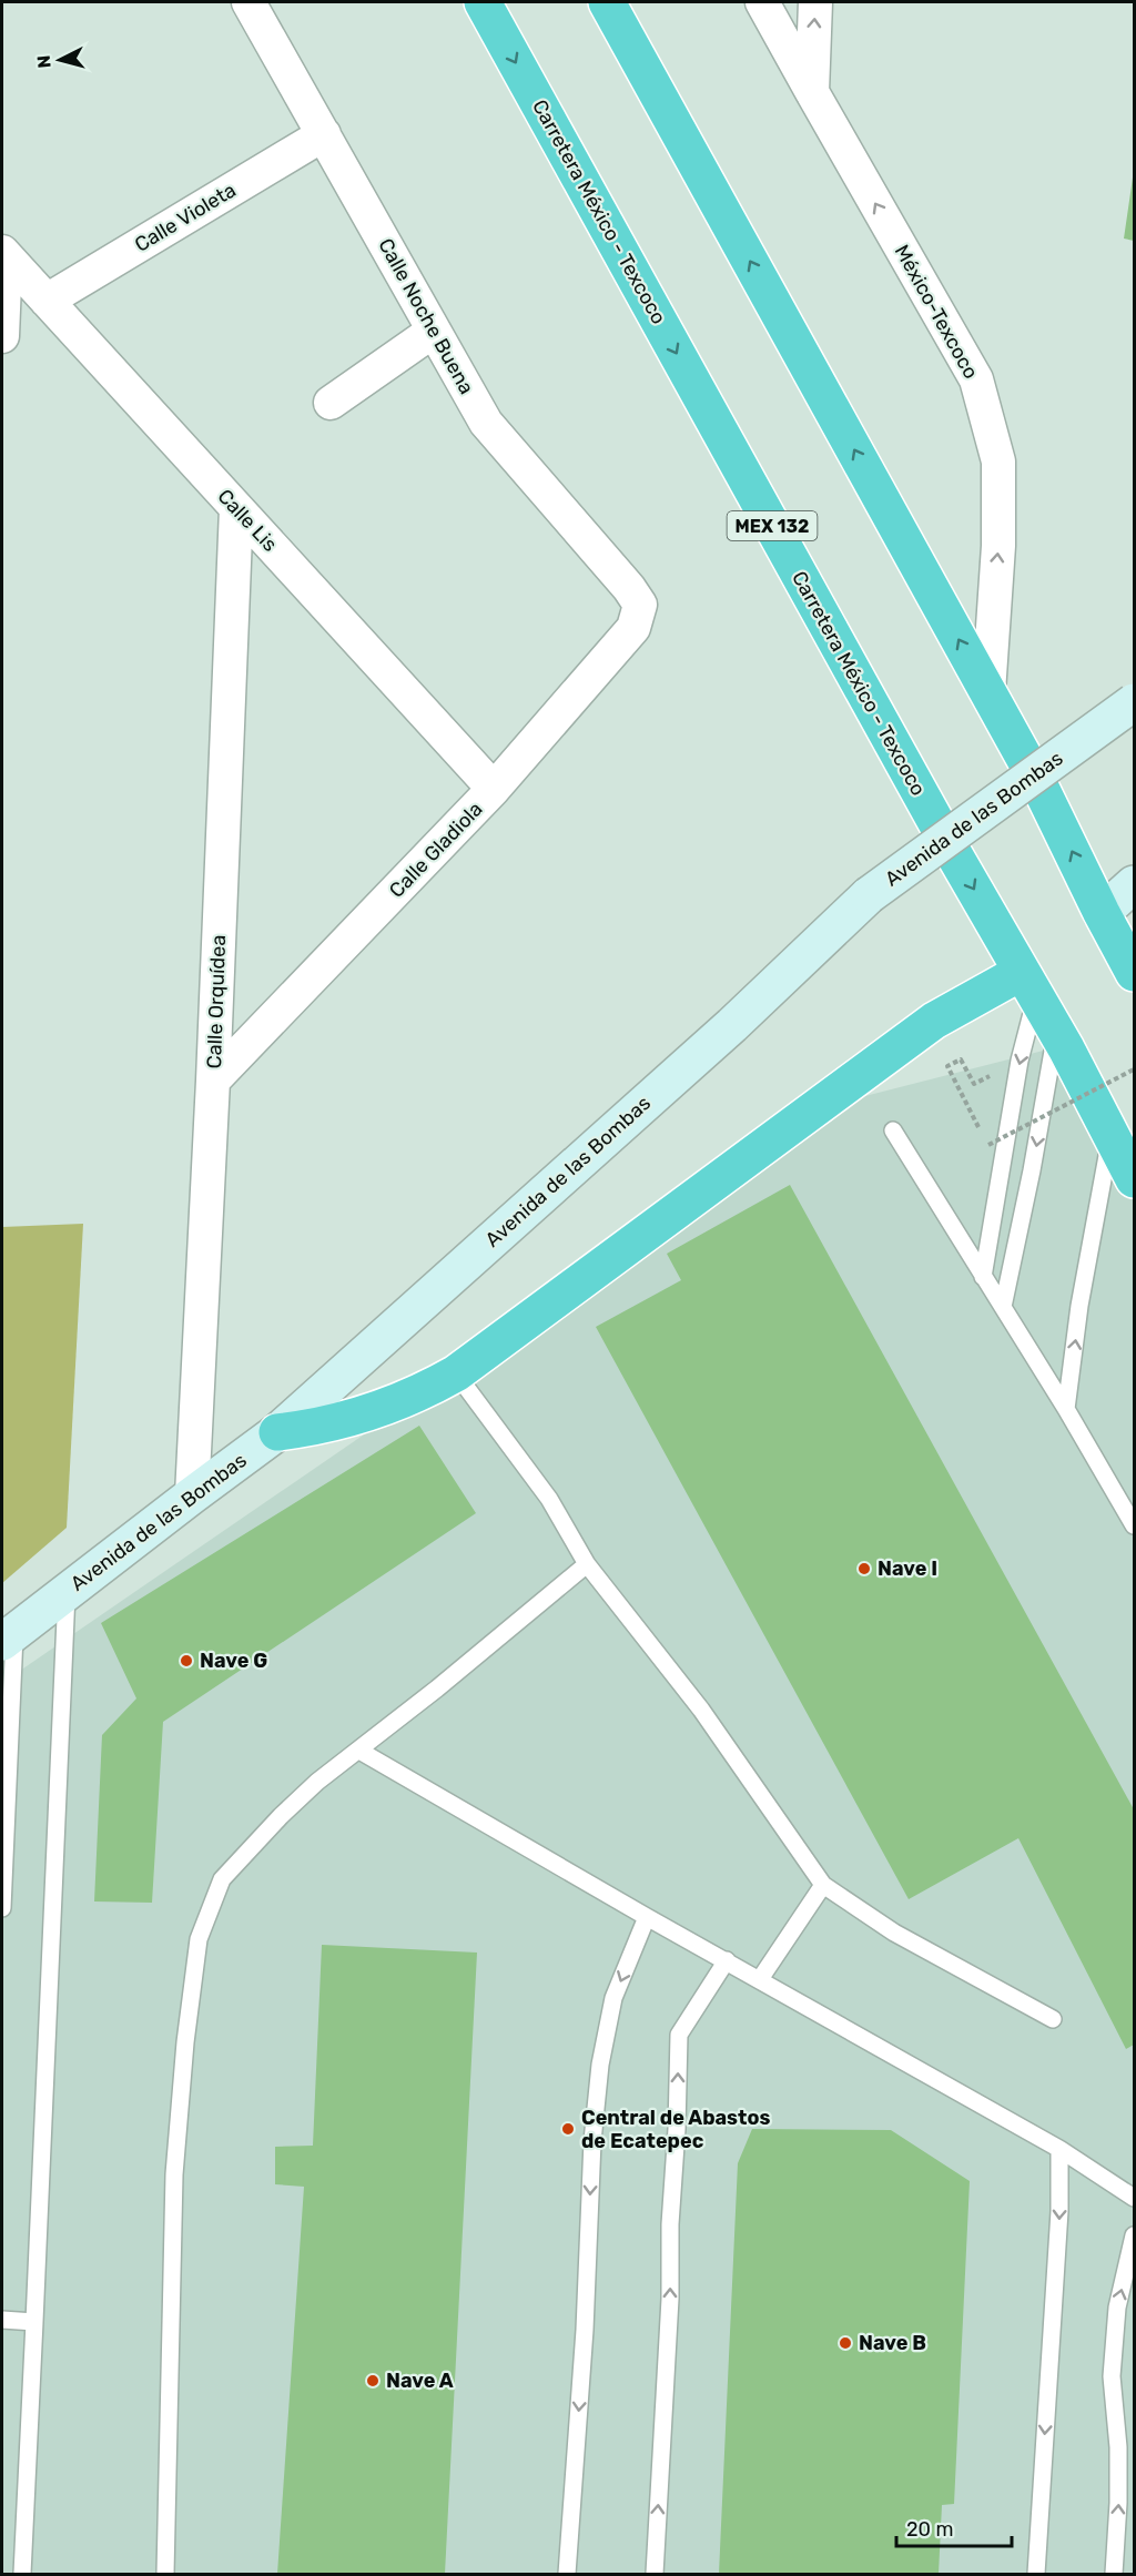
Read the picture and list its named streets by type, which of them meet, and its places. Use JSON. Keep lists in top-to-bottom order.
{
  "streets": {
    "highway": ["Carretera México - Texcoco", "MEX 132"],
    "main road": ["Avenida de las Bombas"],
    "street": [
      "Calle Violeta",
      "México-Texcoco",
      "Calle Noche Buena",
      "Calle Lis",
      "Calle Gladiola",
      "Calle Orquídea"
    ]
  },
  "crossings": [
    ["Carretera México - Texcoco", "MEX 132"],
    ["Calle Violeta", "Calle Noche Buena"],
    ["Calle Violeta", "Calle Lis"],
    ["Calle Noche Buena", "Calle Gladiola"],
    ["Calle Lis", "Calle Gladiola"],
    ["Calle Lis", "Calle Orquídea"],
    ["Avenida de las Bombas", "Calle Orquídea"],
    ["Calle Gladiola", "Calle Orquídea"]
  ],
  "one_way": ["México-Texcoco"],
  "places": [
    "Nave I",
    "Nave G",
    "Central de Abastos de Ecatepec",
    "Nave B",
    "Nave A"
  ],
  "scale_bar": "20 m",
  "north": "left"
}
